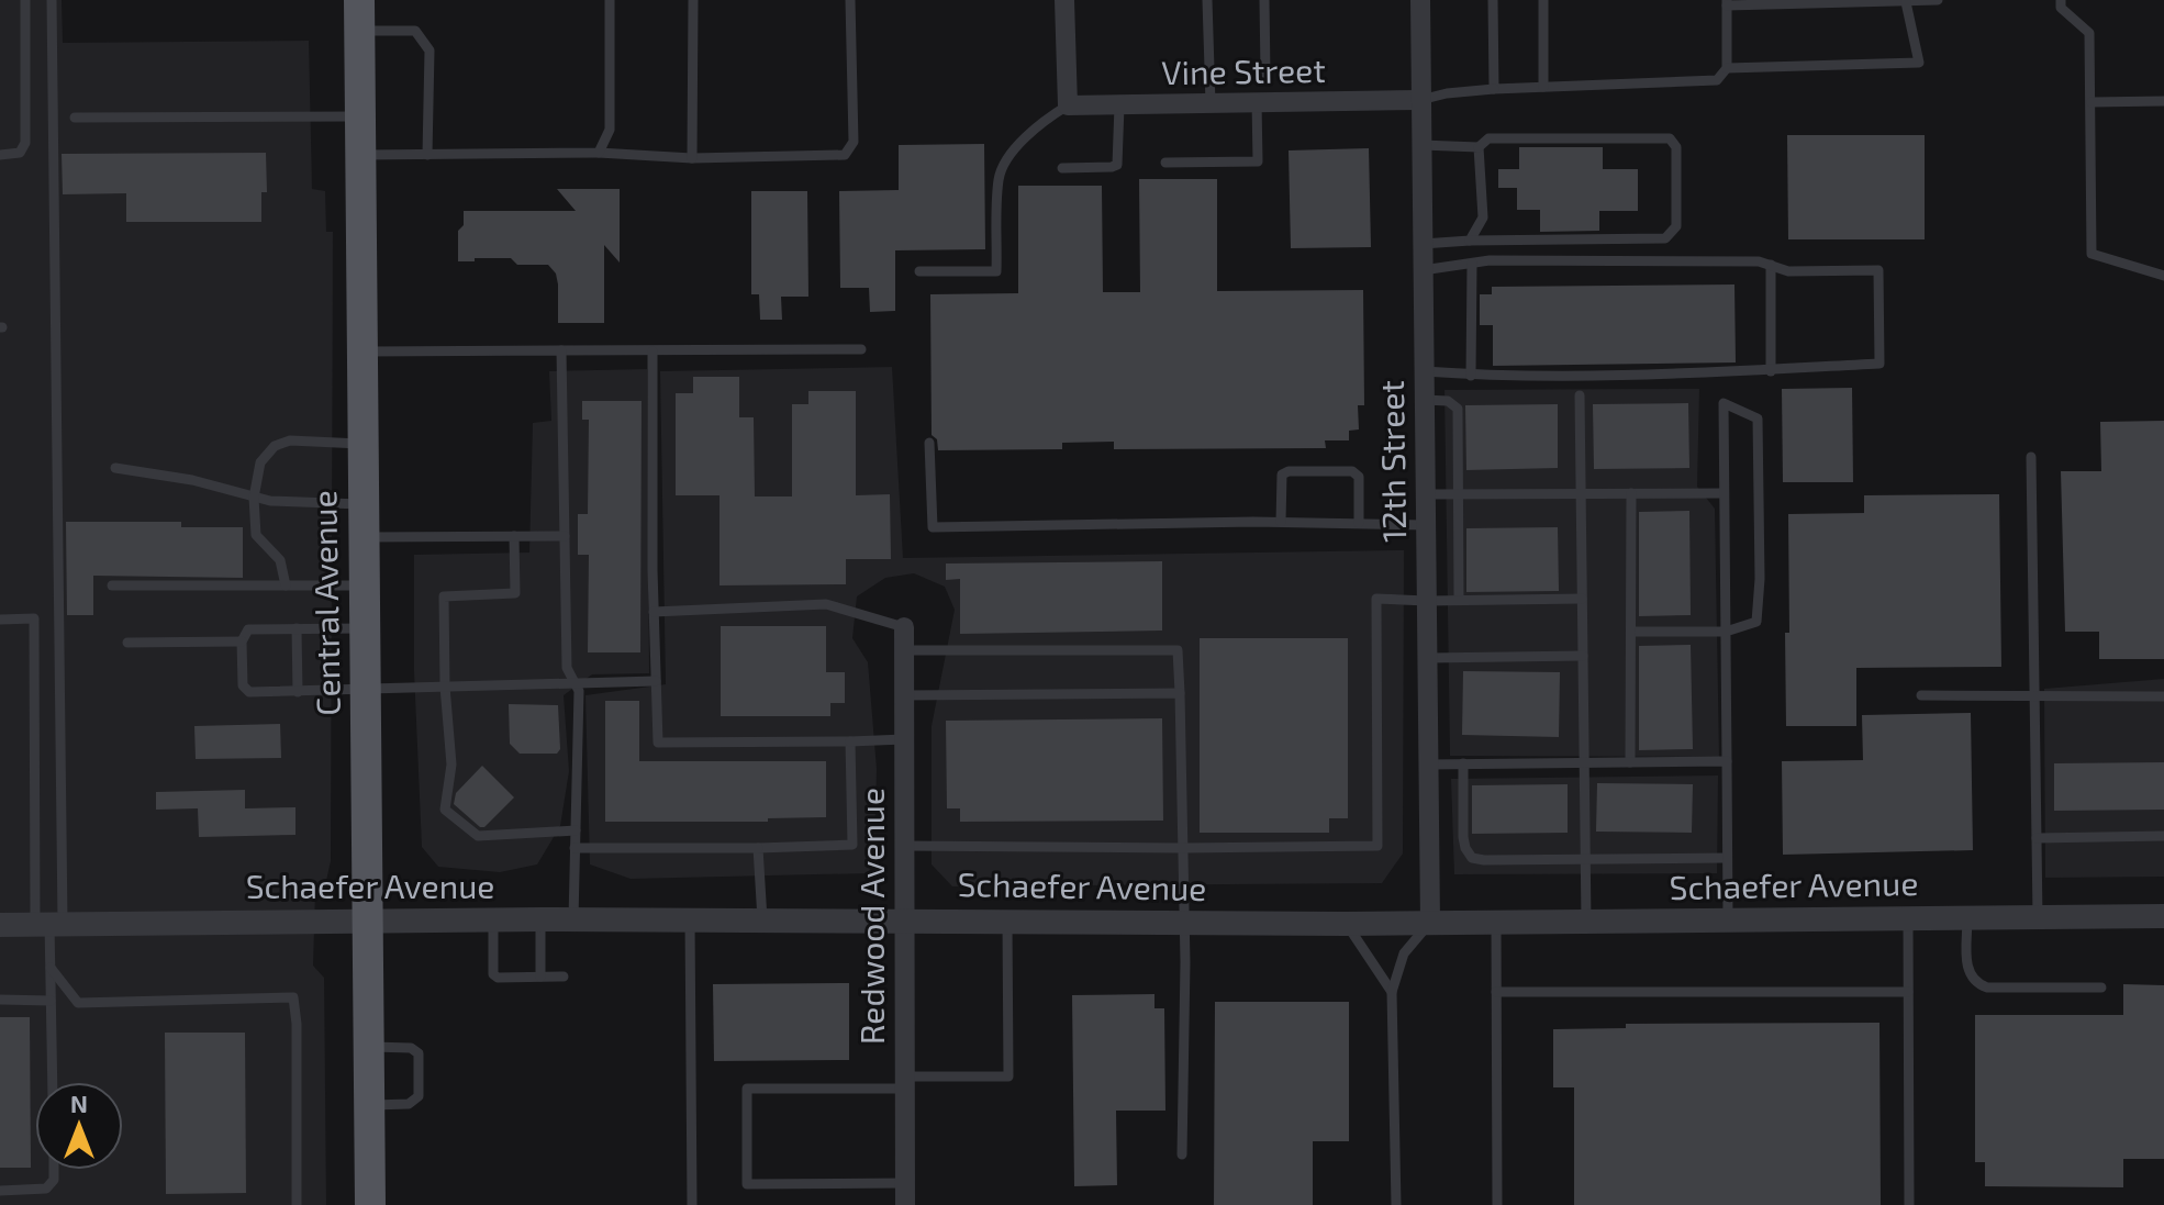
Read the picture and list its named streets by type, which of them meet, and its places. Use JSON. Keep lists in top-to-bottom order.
{
  "streets": {
    "main road": ["Central Avenue"],
    "street": [
      "Vine Street",
      "12th Street",
      "Schaefer Avenue",
      "Redwood Avenue"
    ]
  },
  "crossings": [
    ["Vine Street", "12th Street"],
    ["12th Street", "Schaefer Avenue"],
    ["Central Avenue", "Schaefer Avenue"],
    ["Schaefer Avenue", "Redwood Avenue"]
  ],
  "north": "top"
}
